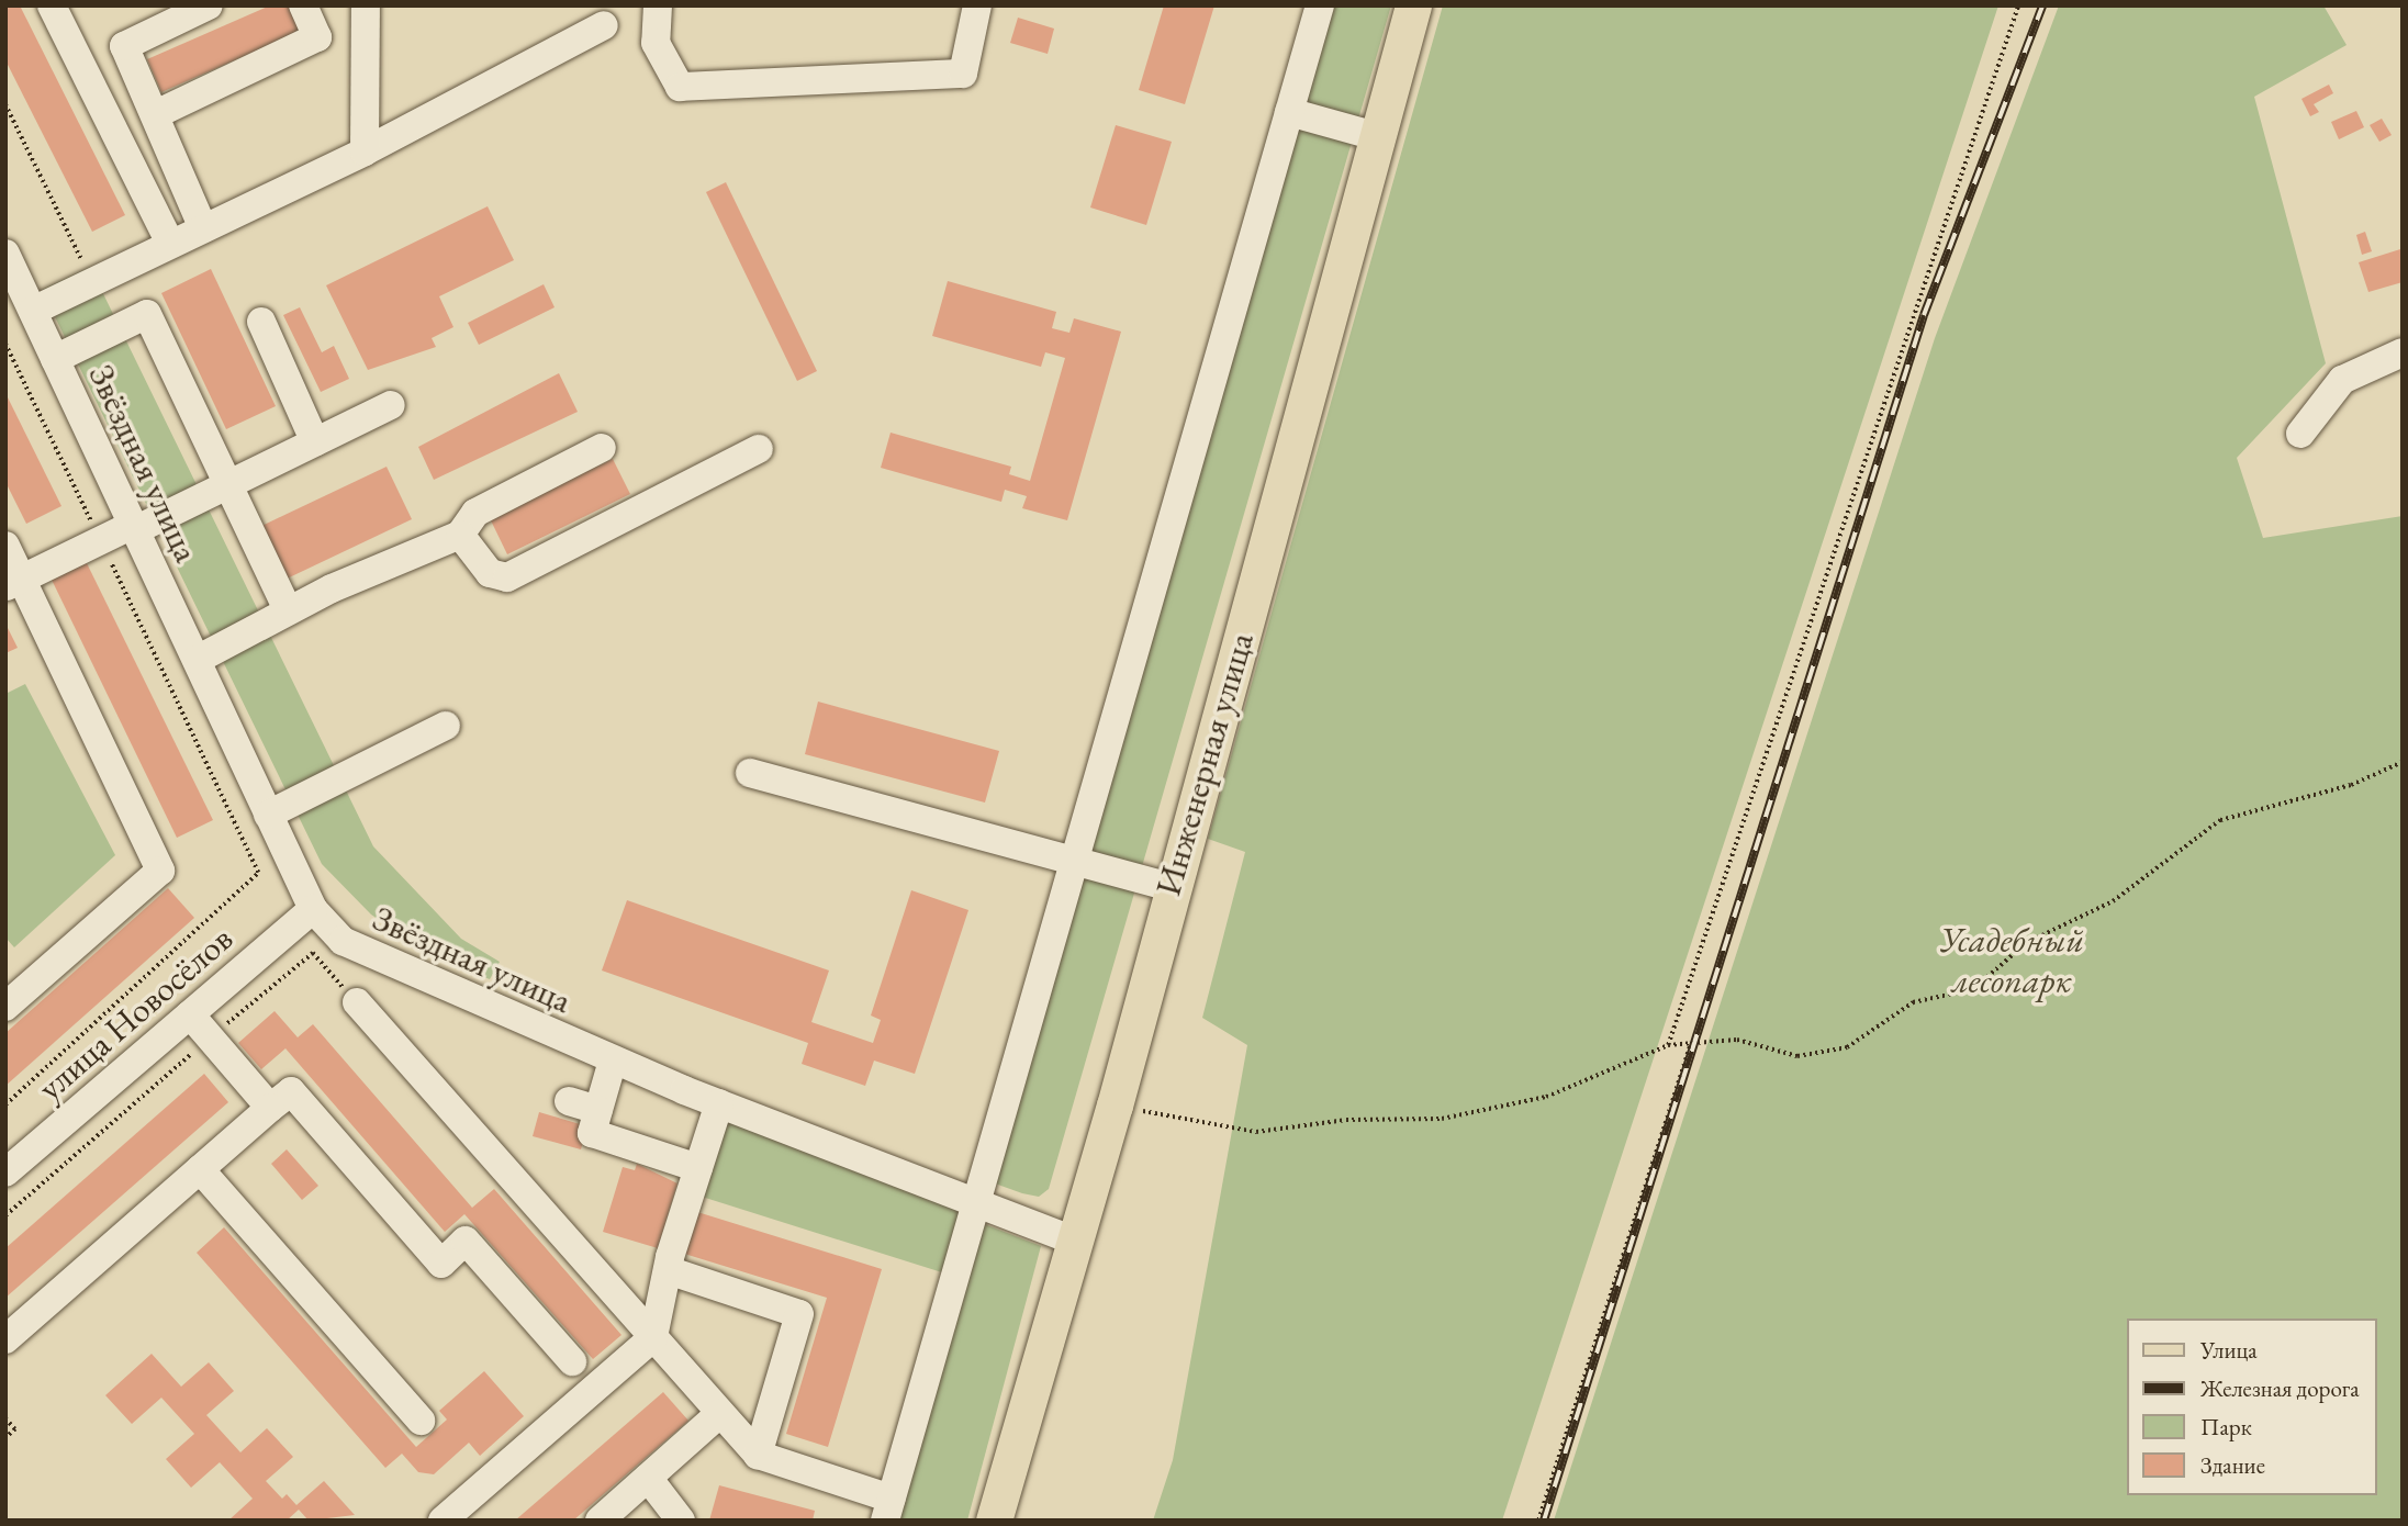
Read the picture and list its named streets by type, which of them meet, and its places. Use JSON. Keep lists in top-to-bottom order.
{
  "streets": {
    "main road": ["Инженерная улица"],
    "street": ["Звёздная улица", "улица Новосёлов"]
  },
  "crossings": [
    ["Звёздная улица", "Инженерная улица"],
    ["Звёздная улица", "улица Новосёлов"]
  ],
  "parks": ["Усадебный лесопарк"],
  "legend": [
    "Улица",
    "Железная дорога",
    "Парк",
    "Здание"
  ]
}
